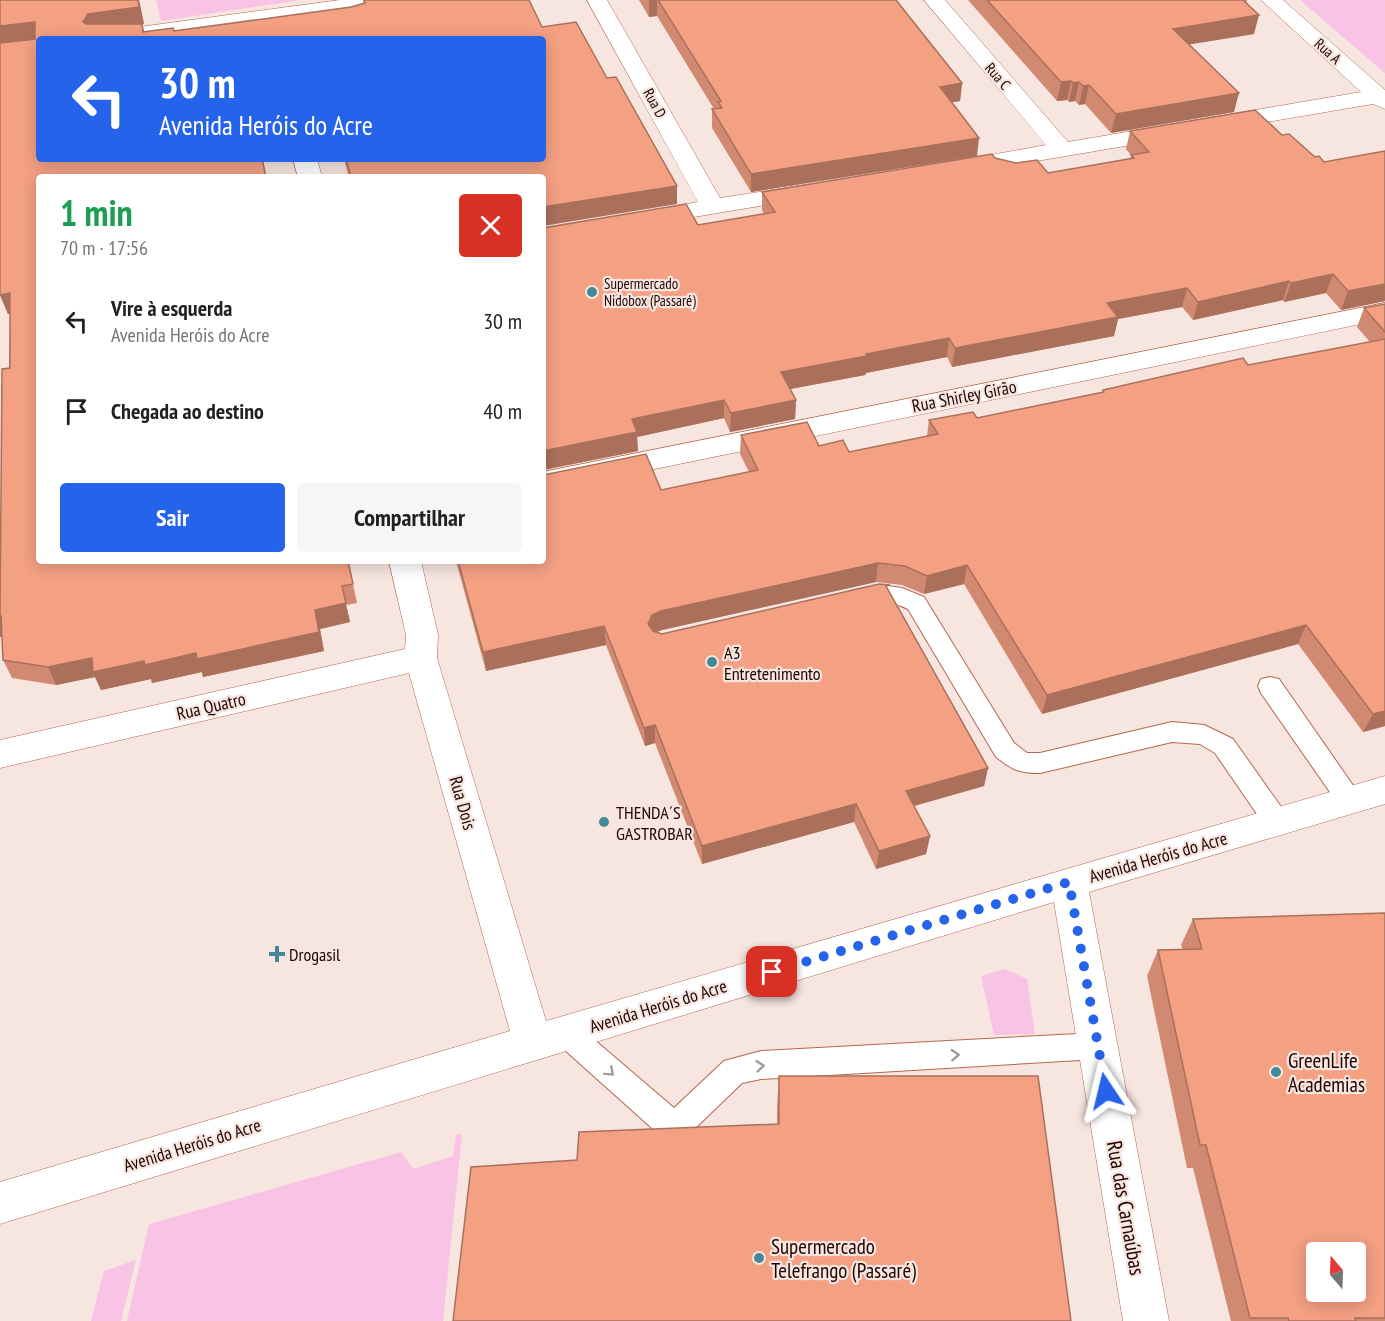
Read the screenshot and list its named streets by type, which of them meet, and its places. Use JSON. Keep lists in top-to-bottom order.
{
  "streets": {
    "street": [
      "Rua A",
      "Rua C",
      "Rua D",
      "Rua Shirley Girão",
      "Rua Quatro",
      "Rua Dois",
      "Avenida Heróis do Acre",
      "Rua das Carnaúbas"
    ]
  },
  "crossings": [
    ["Rua Quatro", "Rua Dois"],
    ["Rua Dois", "Avenida Heróis do Acre"],
    ["Avenida Heróis do Acre", "Rua das Carnaúbas"]
  ],
  "places": {
    "other": [
      "Supermercado Nidobox (Passaré)",
      "A3 Entretenimento",
      "THENDA´S GASTROBAR",
      "GreenLife Academias",
      "Supermercado Telefrango (Passaré)"
    ],
    "health": ["Drogasil"]
  },
  "north": "top",
  "page": {
    "turn": ["30 m", "Avenida Heróis do Acre"],
    "heading": ["1 min", "70 m · 17:56"],
    "list": [
      {
        "name": "Vire à esquerda",
        "note": "Avenida Heróis do Acre",
        "value": "30 m"
      },
      {
        "name": "Chegada ao destino",
        "value": "40 m"
      }
    ],
    "buttons": ["Sair", "Compartilhar"]
  }
}
